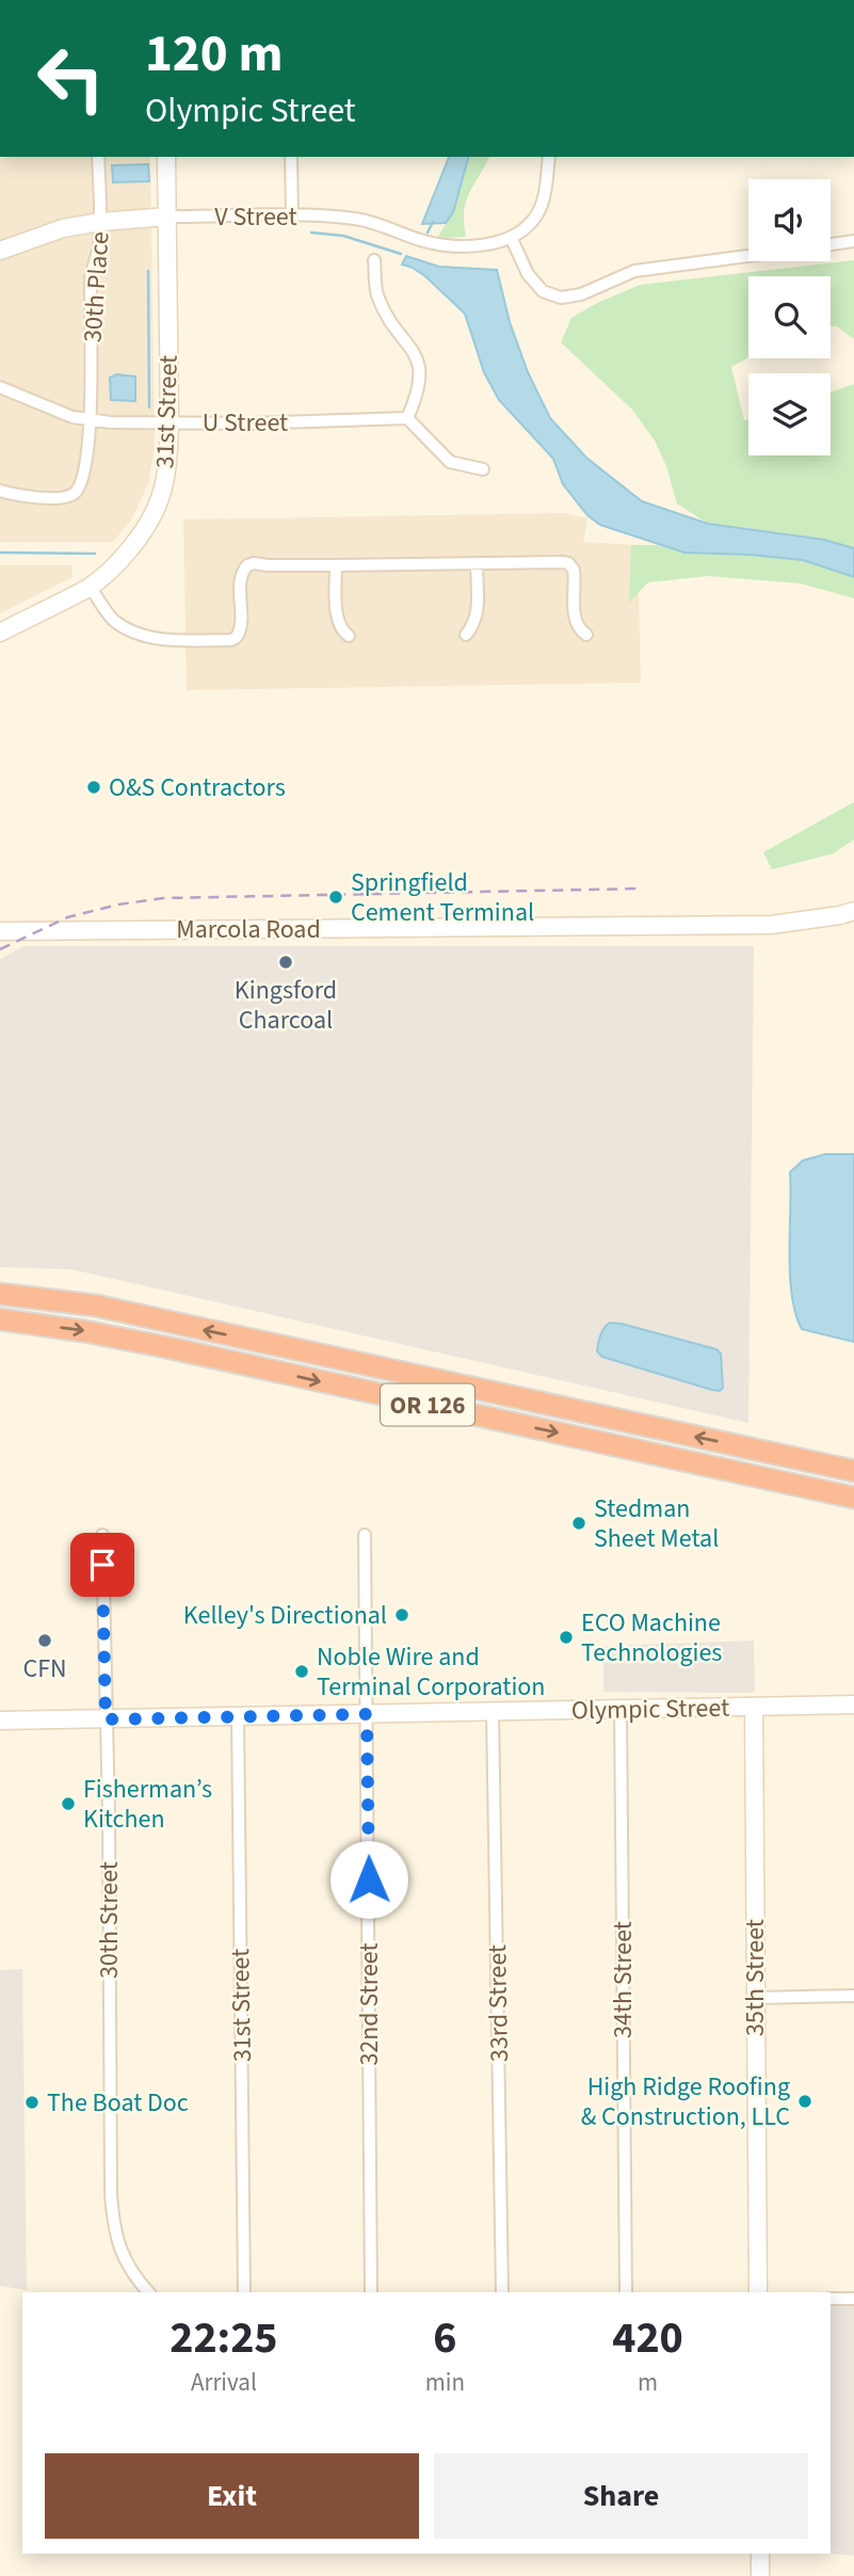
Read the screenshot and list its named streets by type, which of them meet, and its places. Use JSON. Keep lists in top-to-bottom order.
{
  "streets": {
    "highway": ["OR 126"],
    "main road": [
      "V Street",
      "31st Street",
      "Marcola Road",
      "Olympic Street",
      "35th Street"
    ],
    "street": [
      "30th Place",
      "U Street",
      "30th Street",
      "34th Street",
      "33rd Street",
      "32nd Street"
    ]
  },
  "crossings": [
    ["V Street", "30th Place"],
    ["V Street", "31st Street"],
    ["30th Place", "U Street"],
    ["31st Street", "U Street"],
    ["31st Street", "Olympic Street"],
    ["Olympic Street", "30th Street"],
    ["Olympic Street", "35th Street"],
    ["Olympic Street", "34th Street"],
    ["Olympic Street", "33rd Street"],
    ["Olympic Street", "32nd Street"]
  ],
  "places": [
    "O&S Contractors",
    "Springfield Cement Terminal",
    "Kingsford Charcoal",
    "Stedman Sheet Metal",
    "Kelley's Directional",
    "ECO Machine Technologies",
    "CFN",
    "Noble Wire and Terminal Corporation",
    "Fisherman’s Kitchen",
    "High Ridge Roofing & Construction, LLC",
    "The Boat Doc"
  ],
  "page": {
    "turn": ["120 m", "Olympic Street"],
    "eta": [
      "22:25",
      "Arrival",
      "6",
      "min",
      "420",
      "m"
    ],
    "buttons": ["Exit", "Share"]
  }
}
